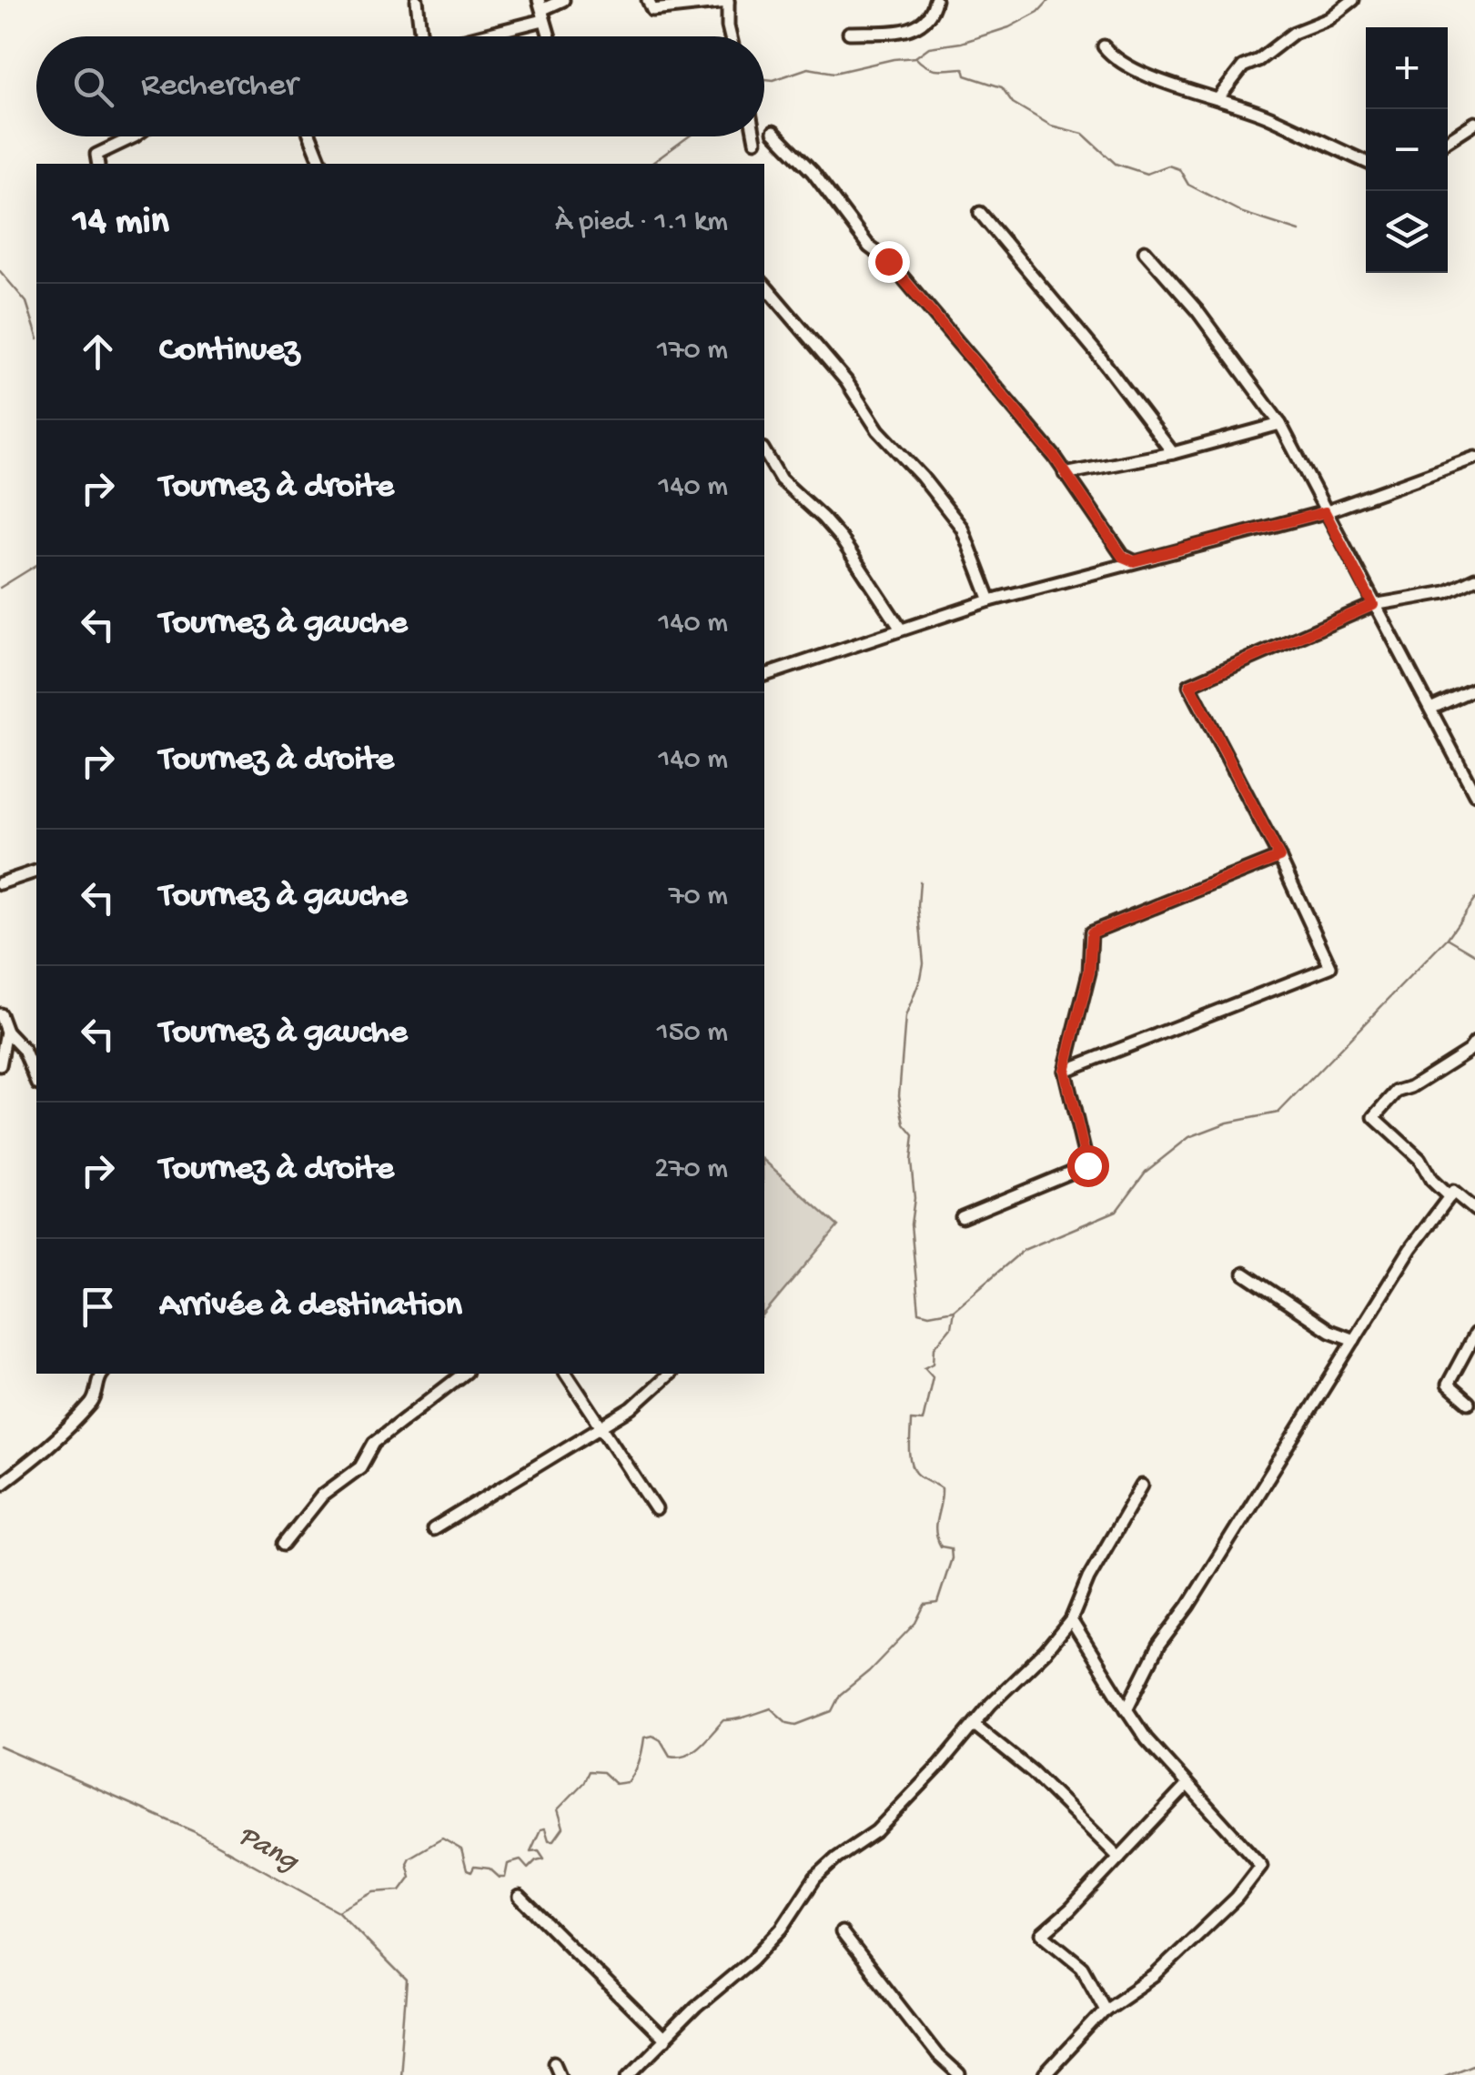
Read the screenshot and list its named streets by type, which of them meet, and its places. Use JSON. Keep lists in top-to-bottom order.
{
  "water": ["Pang"],
  "page": {
    "map_buttons": ["+", "−"],
    "search": "Rechercher",
    "heading": ["14 min", "À pied · 1.1 km"],
    "list": [
      ["Continuez", "170 m"],
      ["Tournez à droite", "140 m"],
      ["Tournez à gauche", "140 m"],
      ["Tournez à droite", "140 m"],
      ["Tournez à gauche", "70 m"],
      ["Tournez à gauche", "150 m"],
      ["Tournez à droite", "270 m"],
      "Arrivée à destination"
    ]
  }
}
